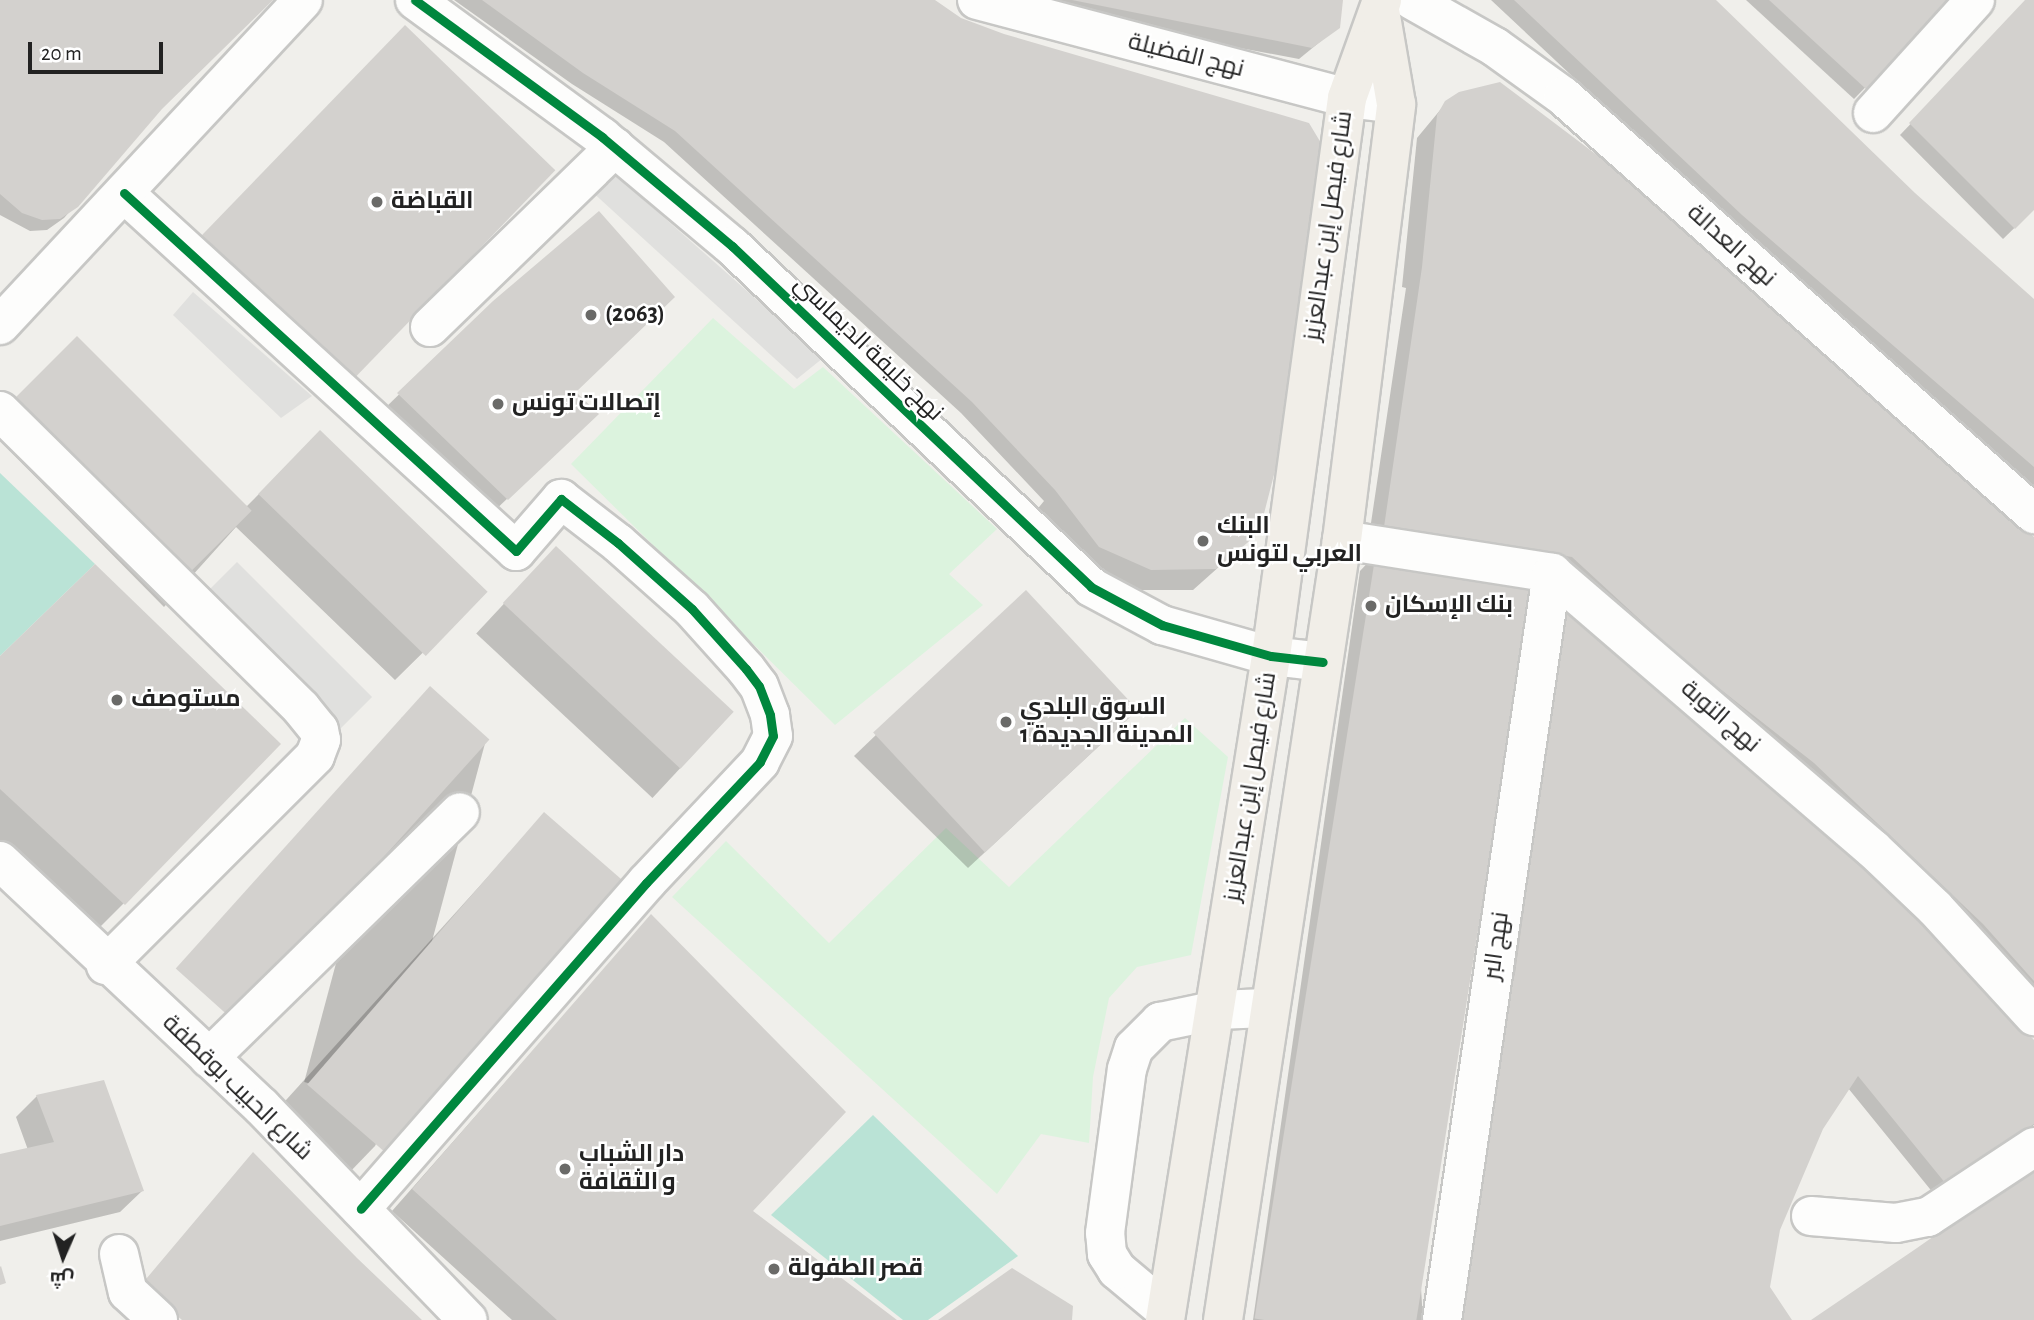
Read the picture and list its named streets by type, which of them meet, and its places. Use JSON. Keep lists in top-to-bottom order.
{
  "streets": {
    "main road": ["شارع فيصل إبن عبدالعزيز"],
    "street": [
      "نهج الفضيلة",
      "نهج العدالة",
      "نهج خليفة الديماسي",
      "نهج التوبة",
      "نهج البر",
      "شارع الحبيب بوقطفة"
    ]
  },
  "crossings": [
    ["نهج الفضيلة", "شارع فيصل إبن عبدالعزيز"],
    ["شارع فيصل إبن عبدالعزيز", "نهج العدالة"],
    ["شارع فيصل إبن عبدالعزيز", "نهج خليفة الديماسي"],
    ["نهج التوبة", "نهج البر"]
  ],
  "places": [
    "القباضة",
    "(2063)",
    "إتصالات تونس",
    "البنك العربي لتونس",
    "بنك الإسكان",
    "مستوصف",
    "السوق البلدي المدينة الجديدة 1",
    "دار الشباب و الثقافة",
    "قصر الطفولة"
  ],
  "scale_bar": "20 m",
  "north": "bottom"
}
